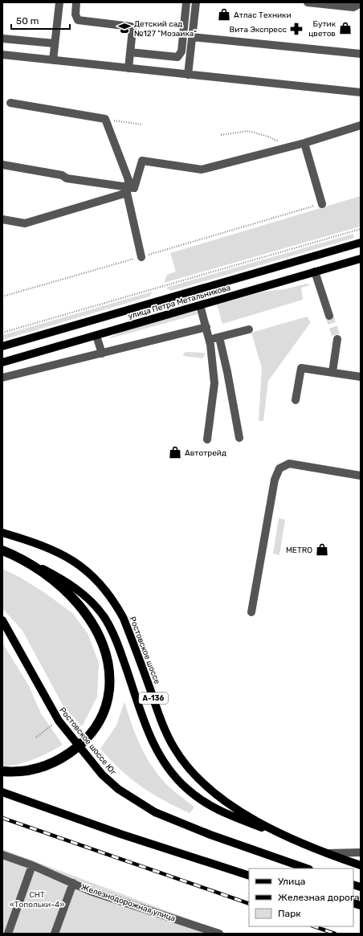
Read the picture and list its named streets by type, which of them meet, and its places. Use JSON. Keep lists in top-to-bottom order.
{
  "streets": {
    "highway": ["А-136"],
    "main road": ["улица Петра Метальникова", "Ростовское шоссе", "Ростовское шоссе Юг"],
    "street": ["Железнодорожная улица"]
  },
  "crossings": [
    ["Ростовское шоссе", "А-136"]
  ],
  "parks": ["СНТ «Топольки-4»"],
  "places": {
    "shop": [
      "Атлас Техники",
      "Бутик цветов",
      "Автотрейд",
      "METRO"
    ],
    "school or university": ["Детский сад №127 \"Мозаика\""],
    "pharmacy": ["Вита Экспресс"]
  },
  "legend": ["Улица", "Железная дорога", "Парк"],
  "scale_bar": "50 m"
}
